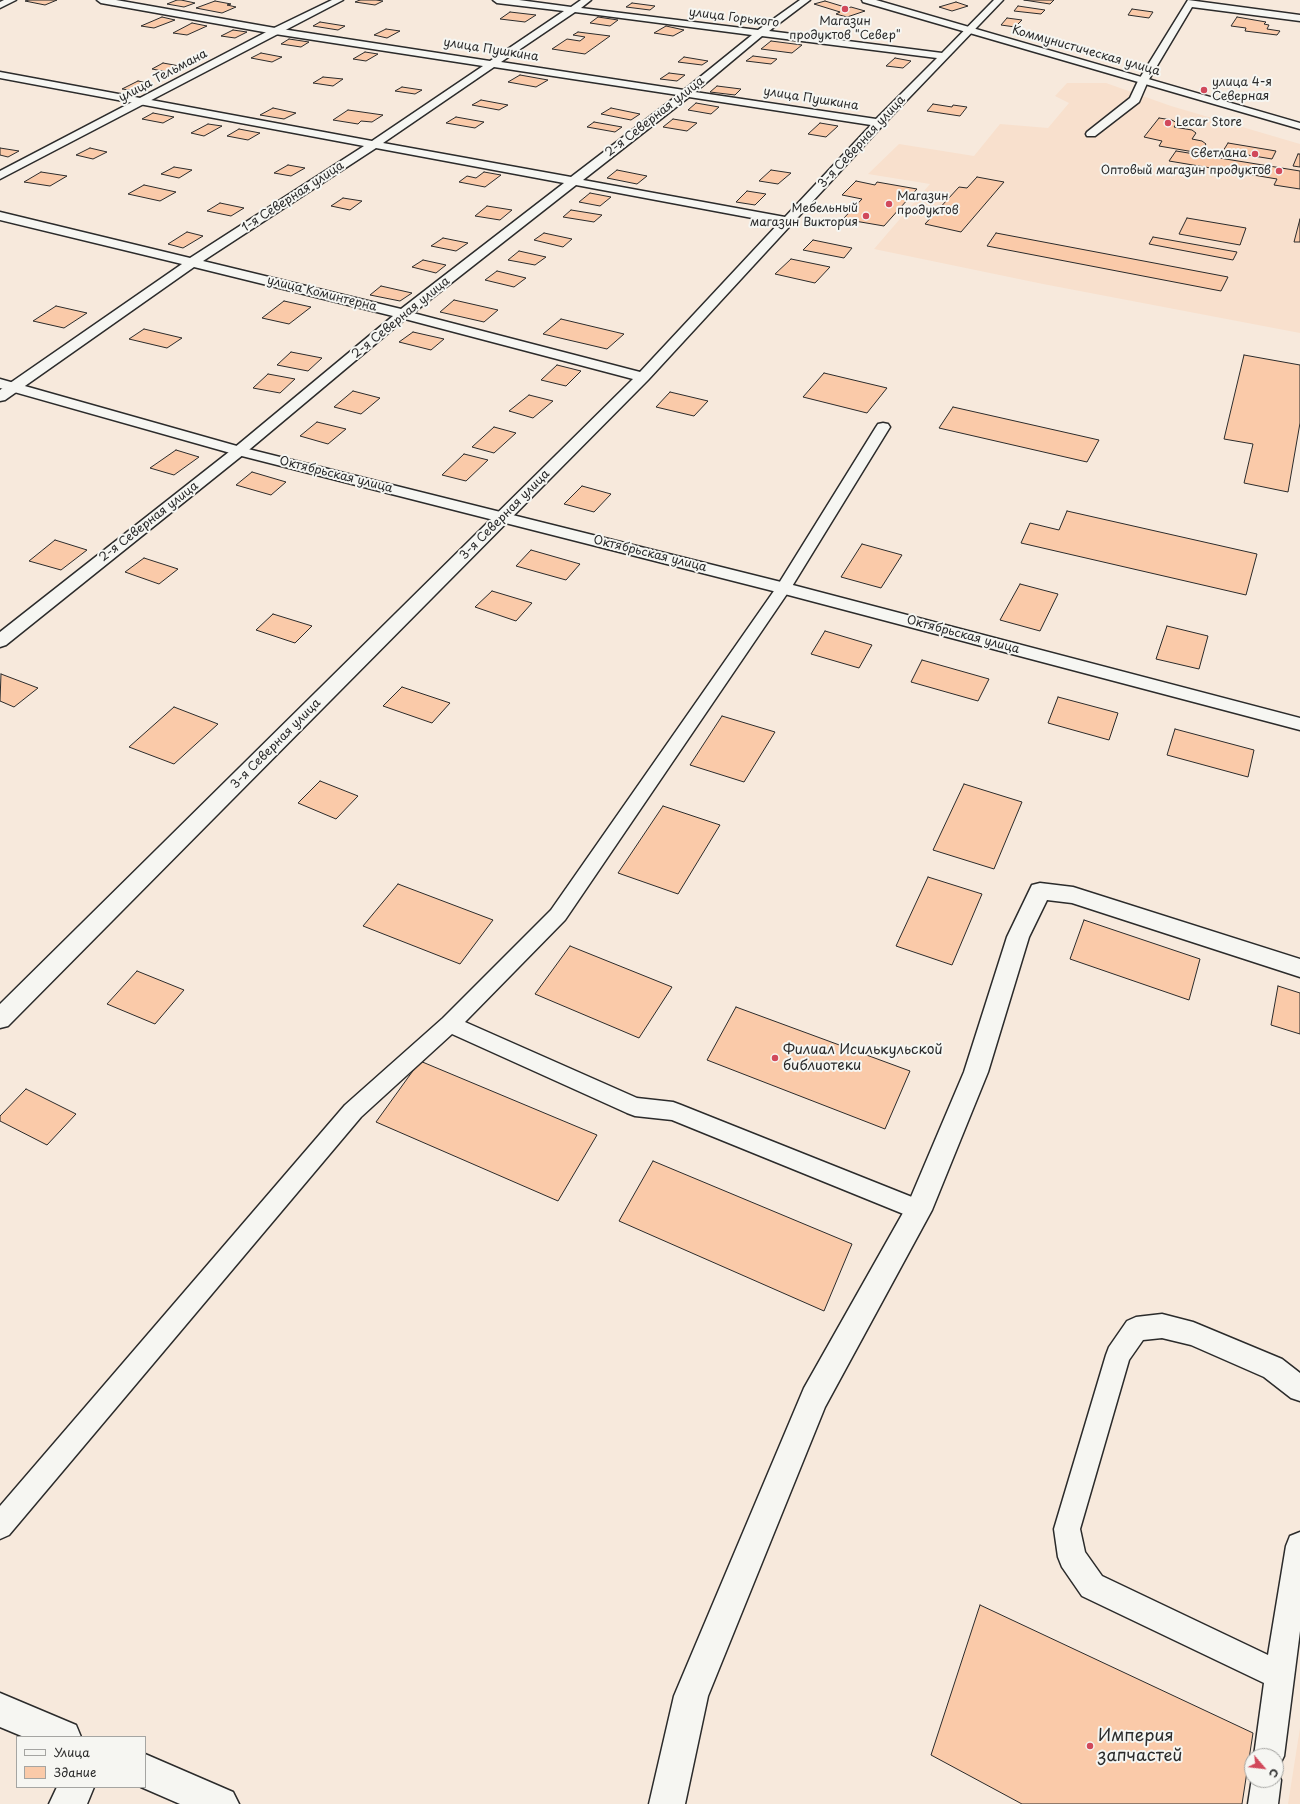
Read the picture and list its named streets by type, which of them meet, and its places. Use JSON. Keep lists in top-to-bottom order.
{
  "streets": {
    "street": [
      "улица Горького",
      "улица Пушкина",
      "Коммунистическая улица",
      "улица Тельмана",
      "2-я Северная улица",
      "3-я Северная улица",
      "1-я Северная улица",
      "улица Коминтерна",
      "Октябрьская улица"
    ]
  },
  "crossings": [
    ["улица Горького", "2-я Северная улица"],
    ["улица Горького", "3-я Северная улица"],
    ["улица Горького", "1-я Северная улица"],
    ["улица Пушкина", "улица Тельмана"],
    ["улица Пушкина", "2-я Северная улица"],
    ["улица Пушкина", "3-я Северная улица"],
    ["улица Пушкина", "1-я Северная улица"],
    ["Коммунистическая улица", "3-я Северная улица"],
    ["2-я Северная улица", "улица Коминтерна"],
    ["2-я Северная улица", "Октябрьская улица"],
    ["3-я Северная улица", "улица Коминтерна"],
    ["3-я Северная улица", "Октябрьская улица"],
    ["1-я Северная улица", "улица Коминтерна"],
    ["1-я Северная улица", "Октябрьская улица"]
  ],
  "places": [
    "Магазин продуктов \"Север\"",
    "улица 4-я Северная",
    "Lecar Store",
    "Светлана",
    "Оптовый магазин продуктов",
    "Магазин продуктов",
    "Мебельный магазин Виктория",
    "Филиал Исилькульской библиотеки",
    "Империя запчастей"
  ],
  "legend": ["Улица", "Здание"],
  "north": "bottom right"
}
